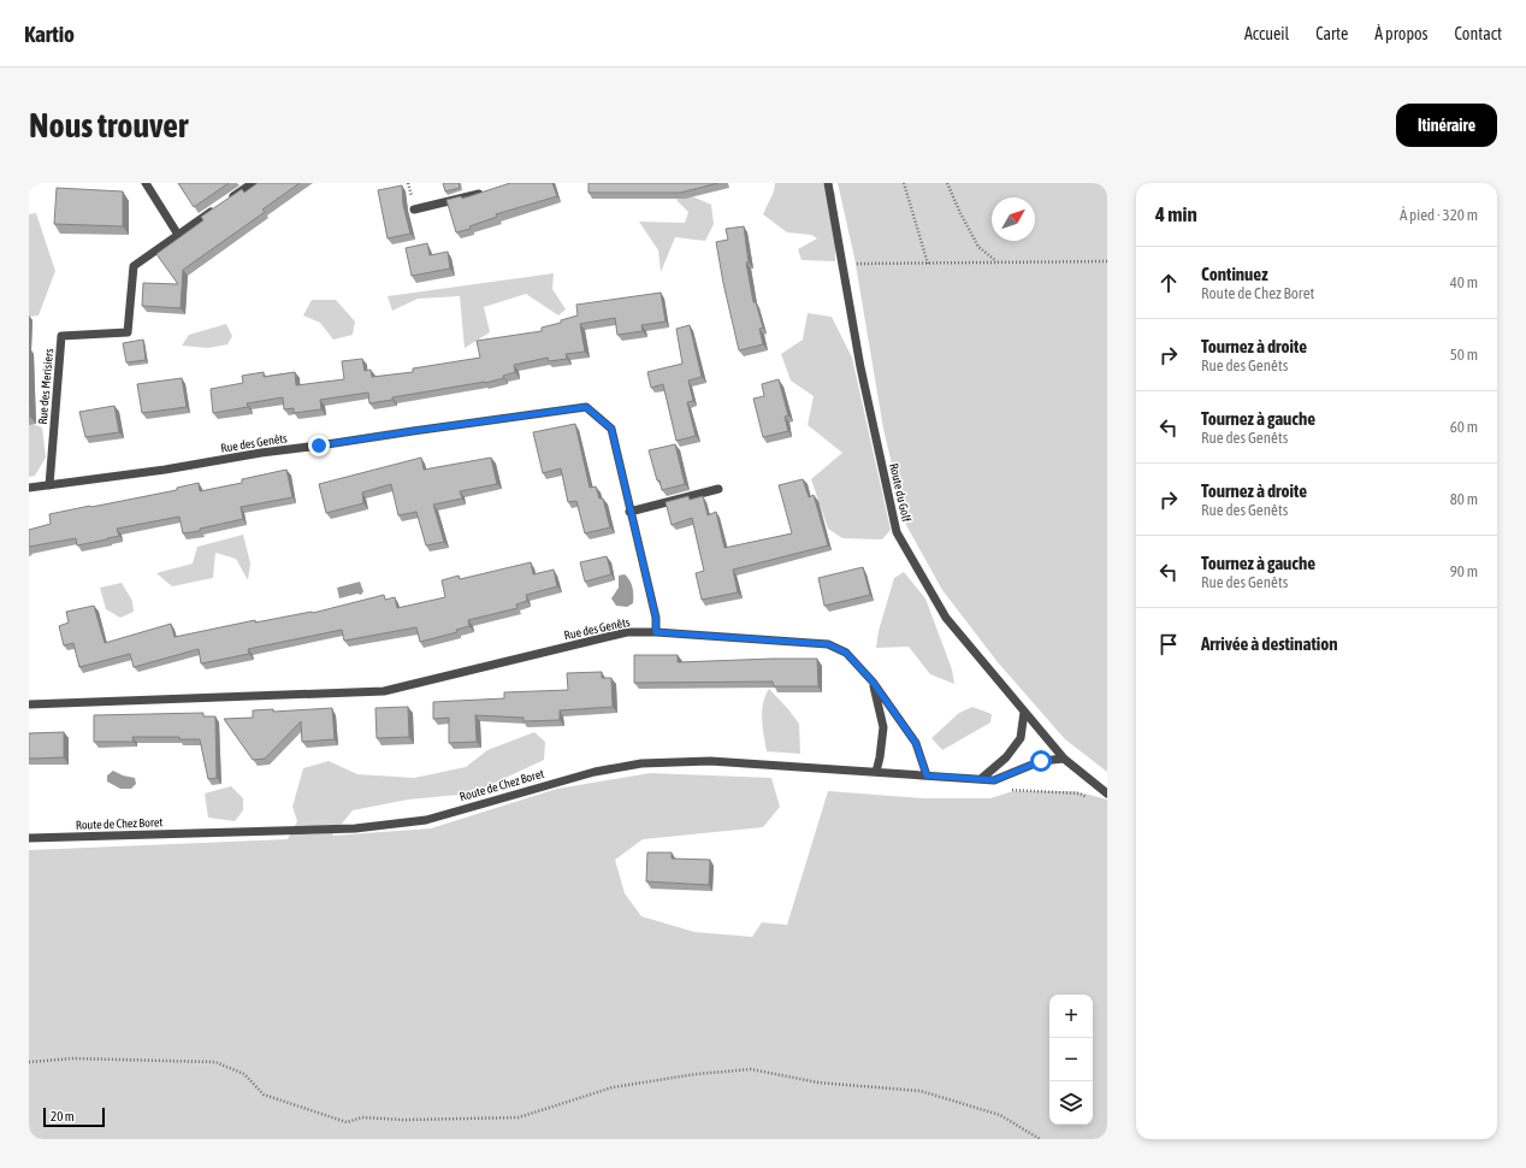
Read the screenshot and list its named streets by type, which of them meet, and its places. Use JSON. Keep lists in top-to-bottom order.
{
  "streets": {
    "street": [
      "Rue des Merisiers",
      "Rue des Genêts",
      "Route du Golf",
      "Route de Chez Boret"
    ]
  },
  "crossings": [
    ["Rue des Merisiers", "Rue des Genêts"],
    ["Rue des Genêts", "Route de Chez Boret"],
    ["Route du Golf", "Route de Chez Boret"]
  ],
  "scale_bar": "20 m",
  "north": "top right",
  "page": {
    "header": "Kartio",
    "nav": [
      "Accueil",
      "Carte",
      "À propos",
      "Contact"
    ],
    "buttons": "Itinéraire",
    "title": "Nous trouver",
    "heading": ["4 min", "À pied · 320 m"],
    "list": [
      ["Continuez", "Route de Chez Boret", "40 m"],
      ["Tournez à droite", "Rue des Genêts", "50 m"],
      ["Tournez à gauche", "Rue des Genêts", "60 m"],
      ["Tournez à droite", "Rue des Genêts", "80 m"],
      ["Tournez à gauche", "Rue des Genêts", "90 m"],
      "Arrivée à destination"
    ],
    "map_buttons": ["+", "−"],
    "scale": "20 m"
  }
}
